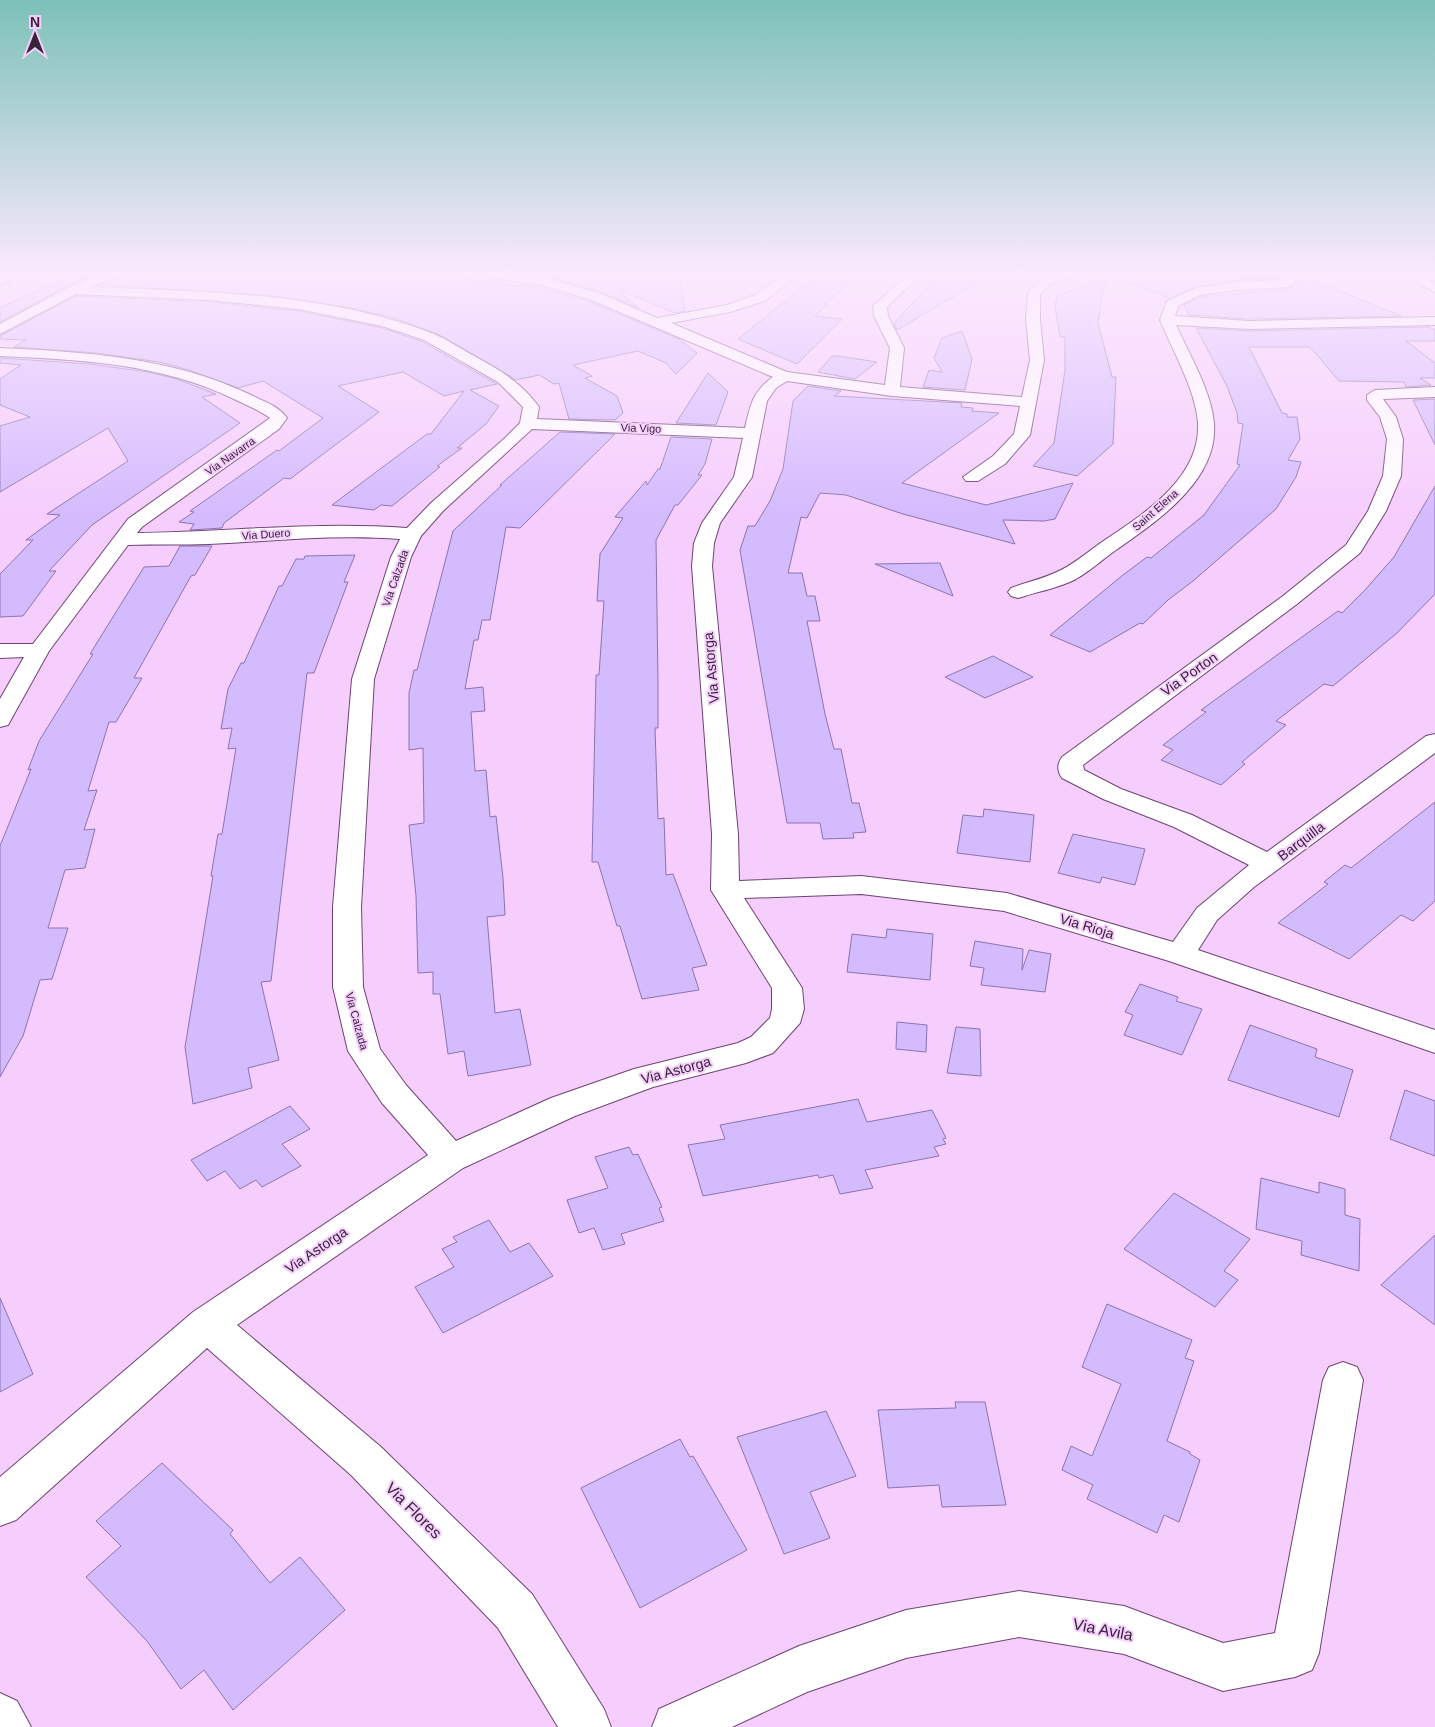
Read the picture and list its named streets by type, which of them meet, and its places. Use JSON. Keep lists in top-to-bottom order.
{
  "streets": {
    "street": [
      "Via Vigo",
      "Via Navarra",
      "Saint Elena",
      "Via Duero",
      "Via Calzada",
      "Via Astorga",
      "Via Porton",
      "Barquilla",
      "Via Rioja",
      "Via Flores",
      "Via Avila"
    ]
  },
  "crossings": [
    ["Via Vigo", "Via Calzada"],
    ["Via Vigo", "Via Astorga"],
    ["Via Navarra", "Via Duero"],
    ["Via Duero", "Via Calzada"],
    ["Via Calzada", "Via Astorga"],
    ["Via Astorga", "Via Rioja"],
    ["Via Astorga", "Via Flores"],
    ["Via Porton", "Barquilla"],
    ["Barquilla", "Via Rioja"]
  ],
  "north": "top"
}
